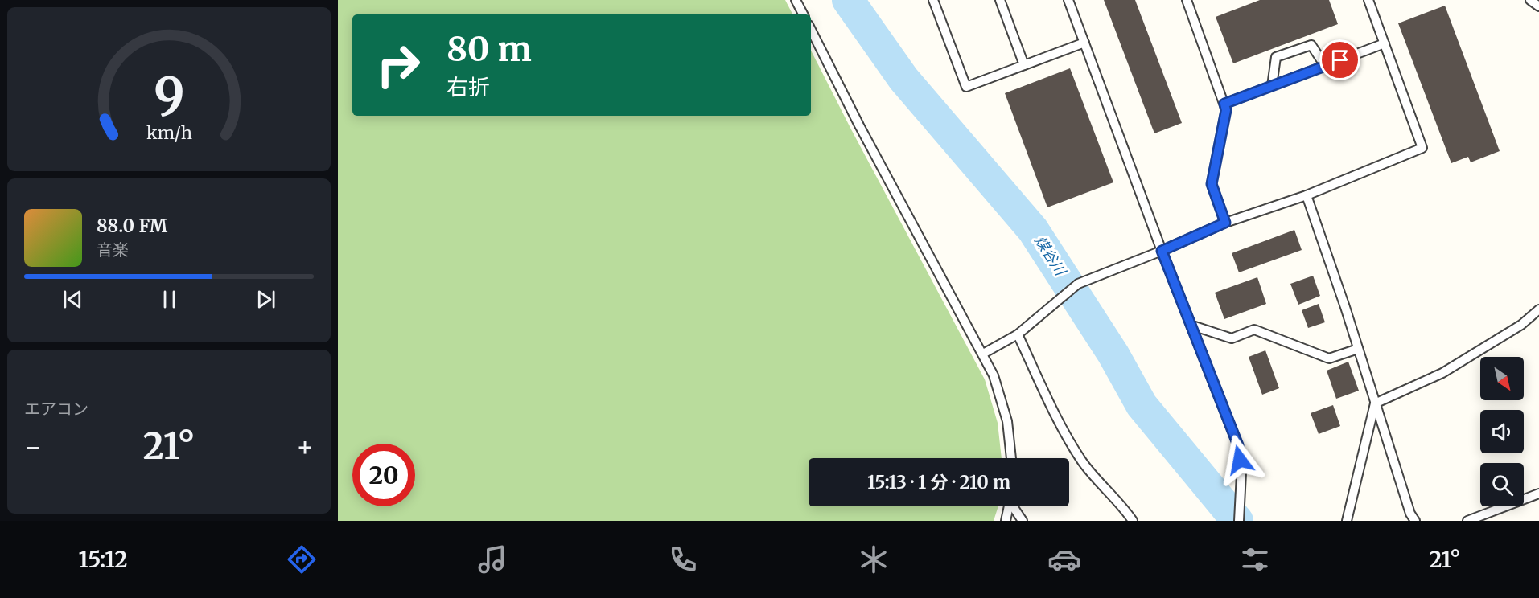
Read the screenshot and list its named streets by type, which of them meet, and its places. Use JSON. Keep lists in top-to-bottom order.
{
  "water": ["煤谷川"],
  "north": "bottom right",
  "page": {
    "turn": ["80 m", "右折"],
    "song": ["88.0 FM", "音楽"],
    "tile": "エアコン",
    "heat": ["−", "21°", "+"],
    "limit": "20",
    "trip": "15:13 · 1 分 · 210 m",
    "tabs": ["15:12", "21°"],
    "gauge": ["9", "km/h"]
  }
}
